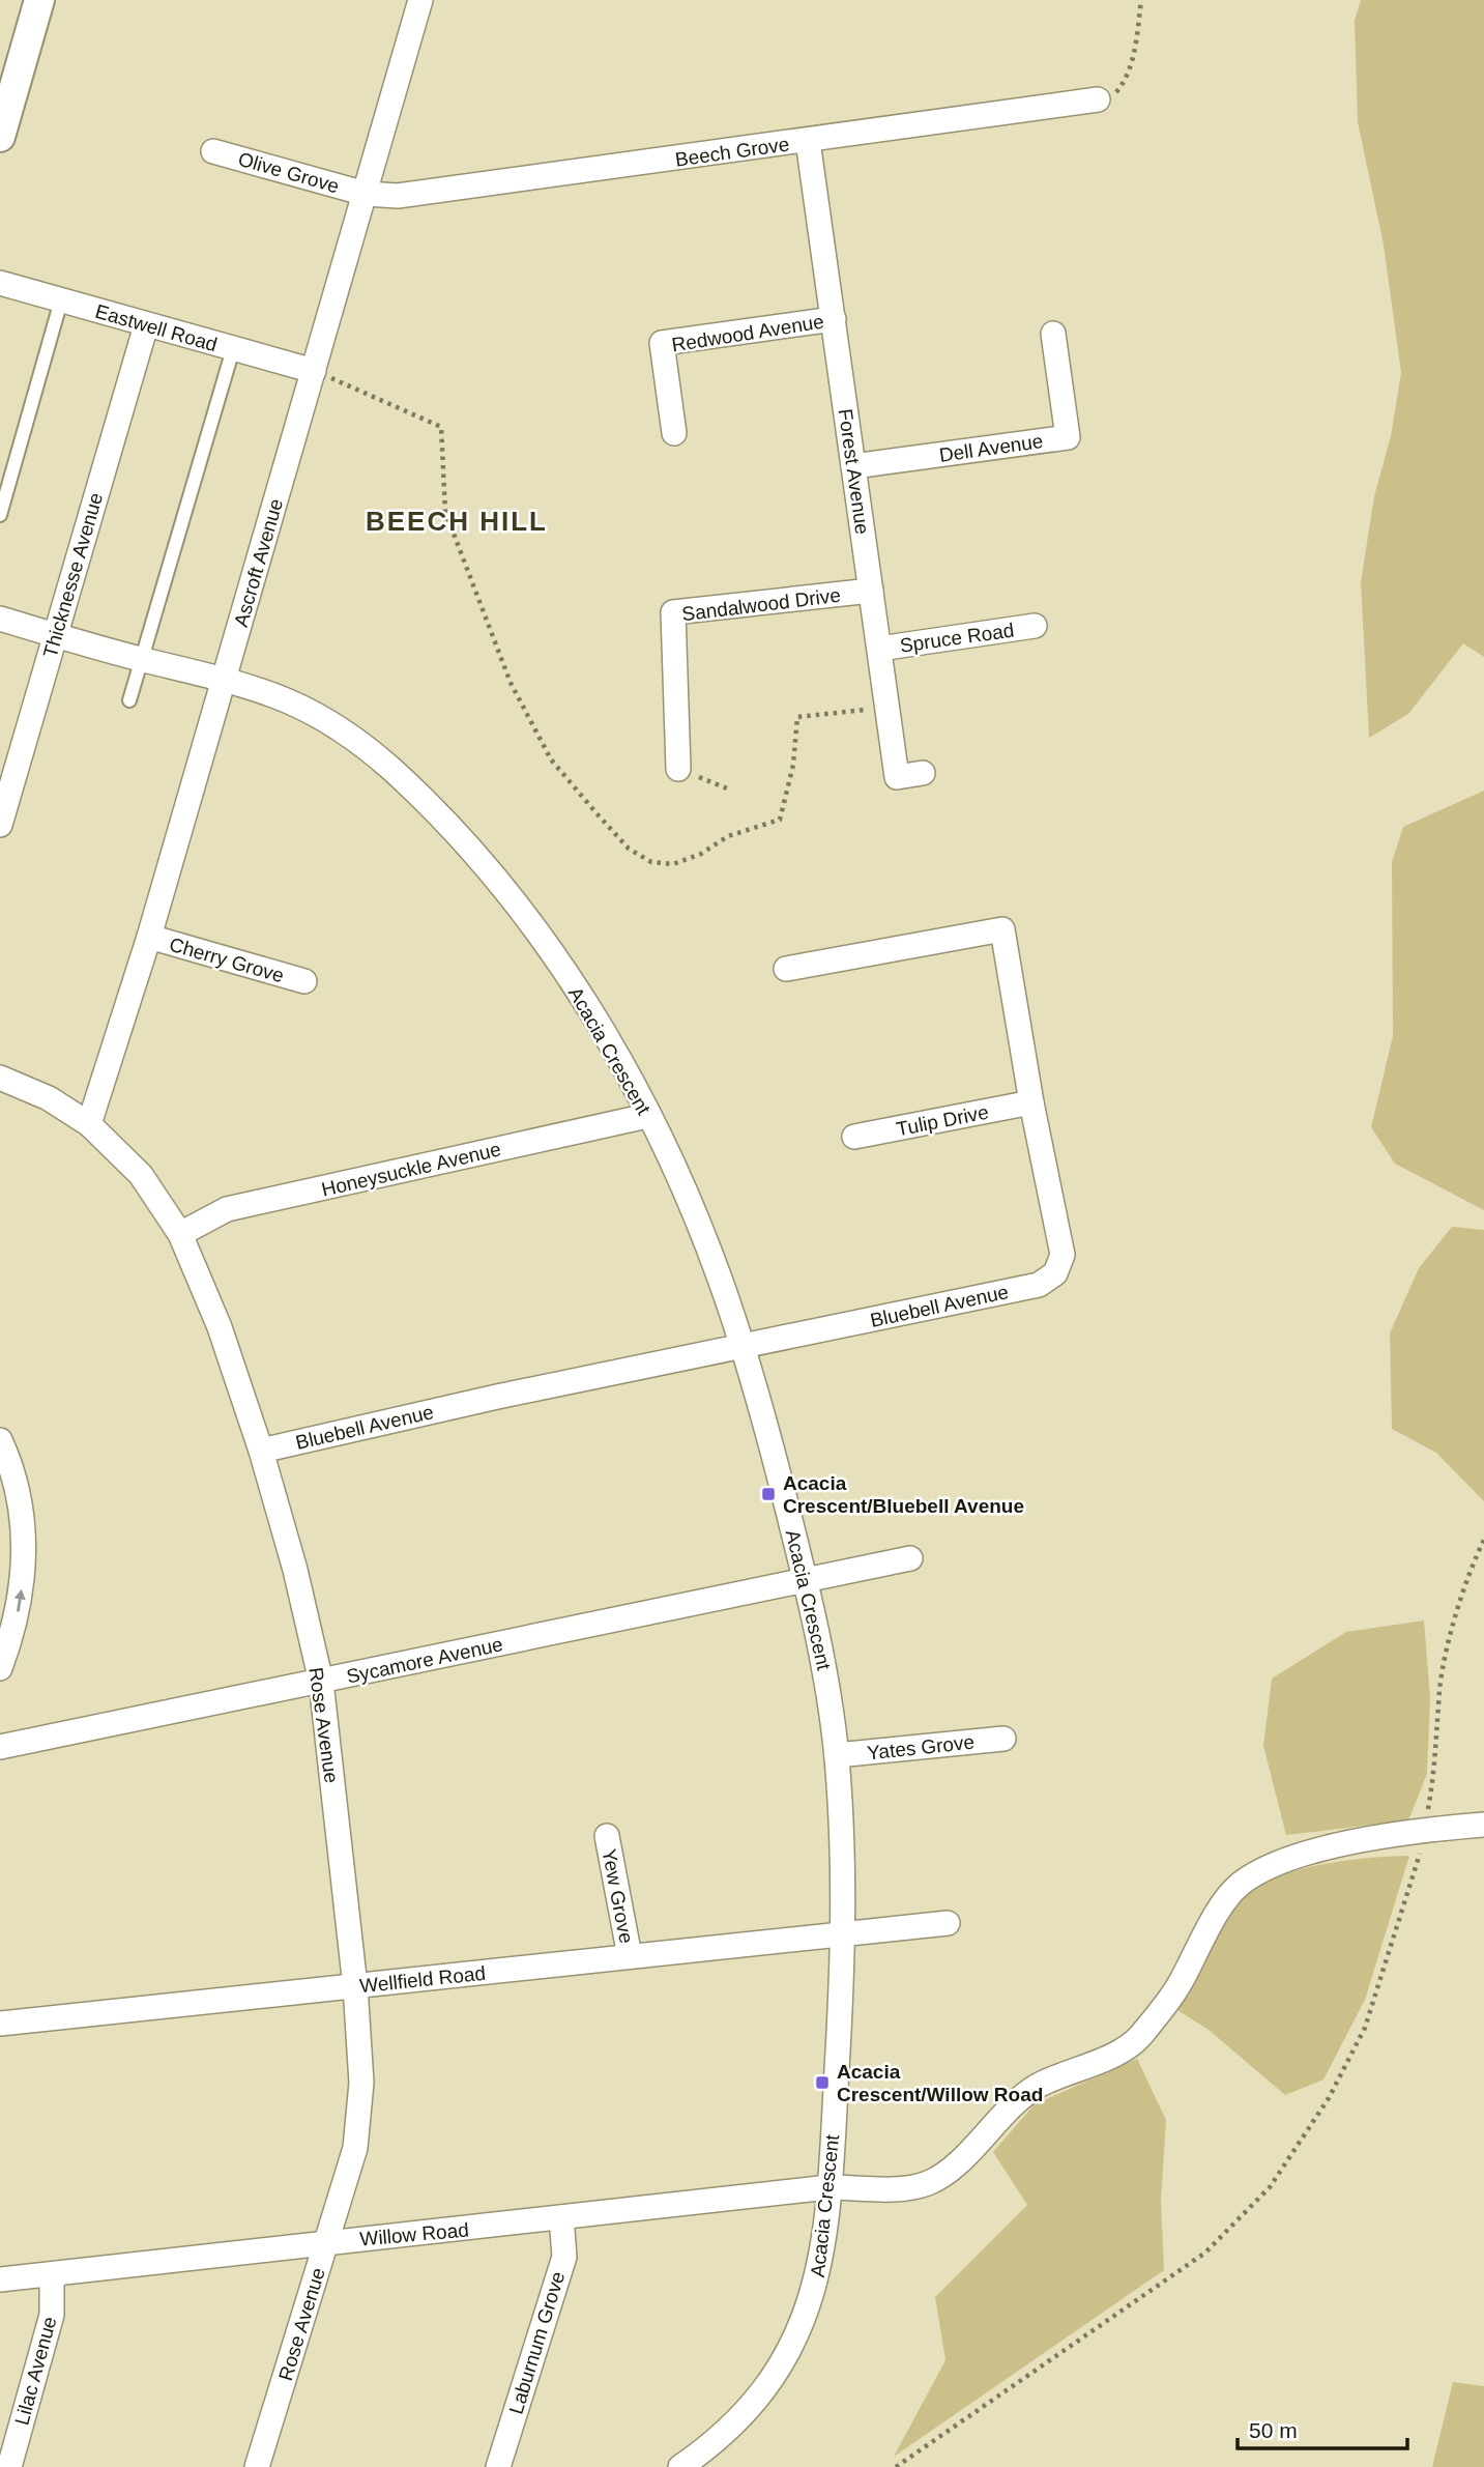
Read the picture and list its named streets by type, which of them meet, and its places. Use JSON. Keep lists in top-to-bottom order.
{
  "streets": {
    "street": [
      "Beech Grove",
      "Olive Grove",
      "Eastwell Road",
      "Redwood Avenue",
      "Dell Avenue",
      "Forest Avenue",
      "Ascroft Avenue",
      "Thicknesse Avenue",
      "Sandalwood Drive",
      "Spruce Road",
      "Cherry Grove",
      "Acacia Crescent",
      "Tulip Drive",
      "Honeysuckle Avenue",
      "Bluebell Avenue",
      "Sycamore Avenue",
      "Rose Avenue",
      "Yates Grove",
      "Yew Grove",
      "Wellfield Road",
      "Willow Road",
      "Laburnum Grove",
      "Lilac Avenue"
    ]
  },
  "crossings": [
    ["Beech Grove", "Olive Grove"],
    ["Beech Grove", "Forest Avenue"],
    ["Beech Grove", "Ascroft Avenue"],
    ["Olive Grove", "Ascroft Avenue"],
    ["Eastwell Road", "Ascroft Avenue"],
    ["Eastwell Road", "Thicknesse Avenue"],
    ["Redwood Avenue", "Forest Avenue"],
    ["Dell Avenue", "Forest Avenue"],
    ["Forest Avenue", "Sandalwood Drive"],
    ["Forest Avenue", "Spruce Road"],
    ["Ascroft Avenue", "Cherry Grove"],
    ["Ascroft Avenue", "Acacia Crescent"],
    ["Ascroft Avenue", "Rose Avenue"],
    ["Thicknesse Avenue", "Acacia Crescent"],
    ["Acacia Crescent", "Honeysuckle Avenue"],
    ["Acacia Crescent", "Bluebell Avenue"],
    ["Acacia Crescent", "Sycamore Avenue"],
    ["Acacia Crescent", "Yates Grove"],
    ["Acacia Crescent", "Wellfield Road"],
    ["Acacia Crescent", "Willow Road"],
    ["Tulip Drive", "Bluebell Avenue"],
    ["Honeysuckle Avenue", "Rose Avenue"],
    ["Bluebell Avenue", "Rose Avenue"],
    ["Sycamore Avenue", "Rose Avenue"],
    ["Rose Avenue", "Wellfield Road"],
    ["Rose Avenue", "Willow Road"],
    ["Yew Grove", "Wellfield Road"],
    ["Willow Road", "Laburnum Grove"],
    ["Willow Road", "Lilac Avenue"]
  ],
  "districts": ["BEECH HILL"],
  "places": {
    "transit": ["Acacia Crescent/Bluebell Avenue", "Acacia Crescent/Willow Road"]
  },
  "scale_bar": "50 m"
}
